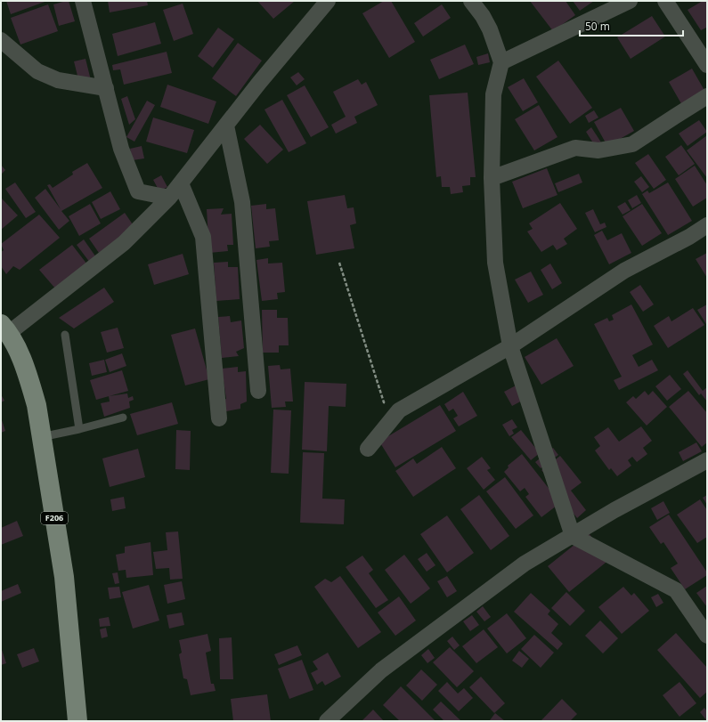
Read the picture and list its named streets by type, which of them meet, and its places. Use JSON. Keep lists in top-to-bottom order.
{
  "streets": {
    "main road": ["F206"]
  },
  "scale_bar": "50 m"
}
